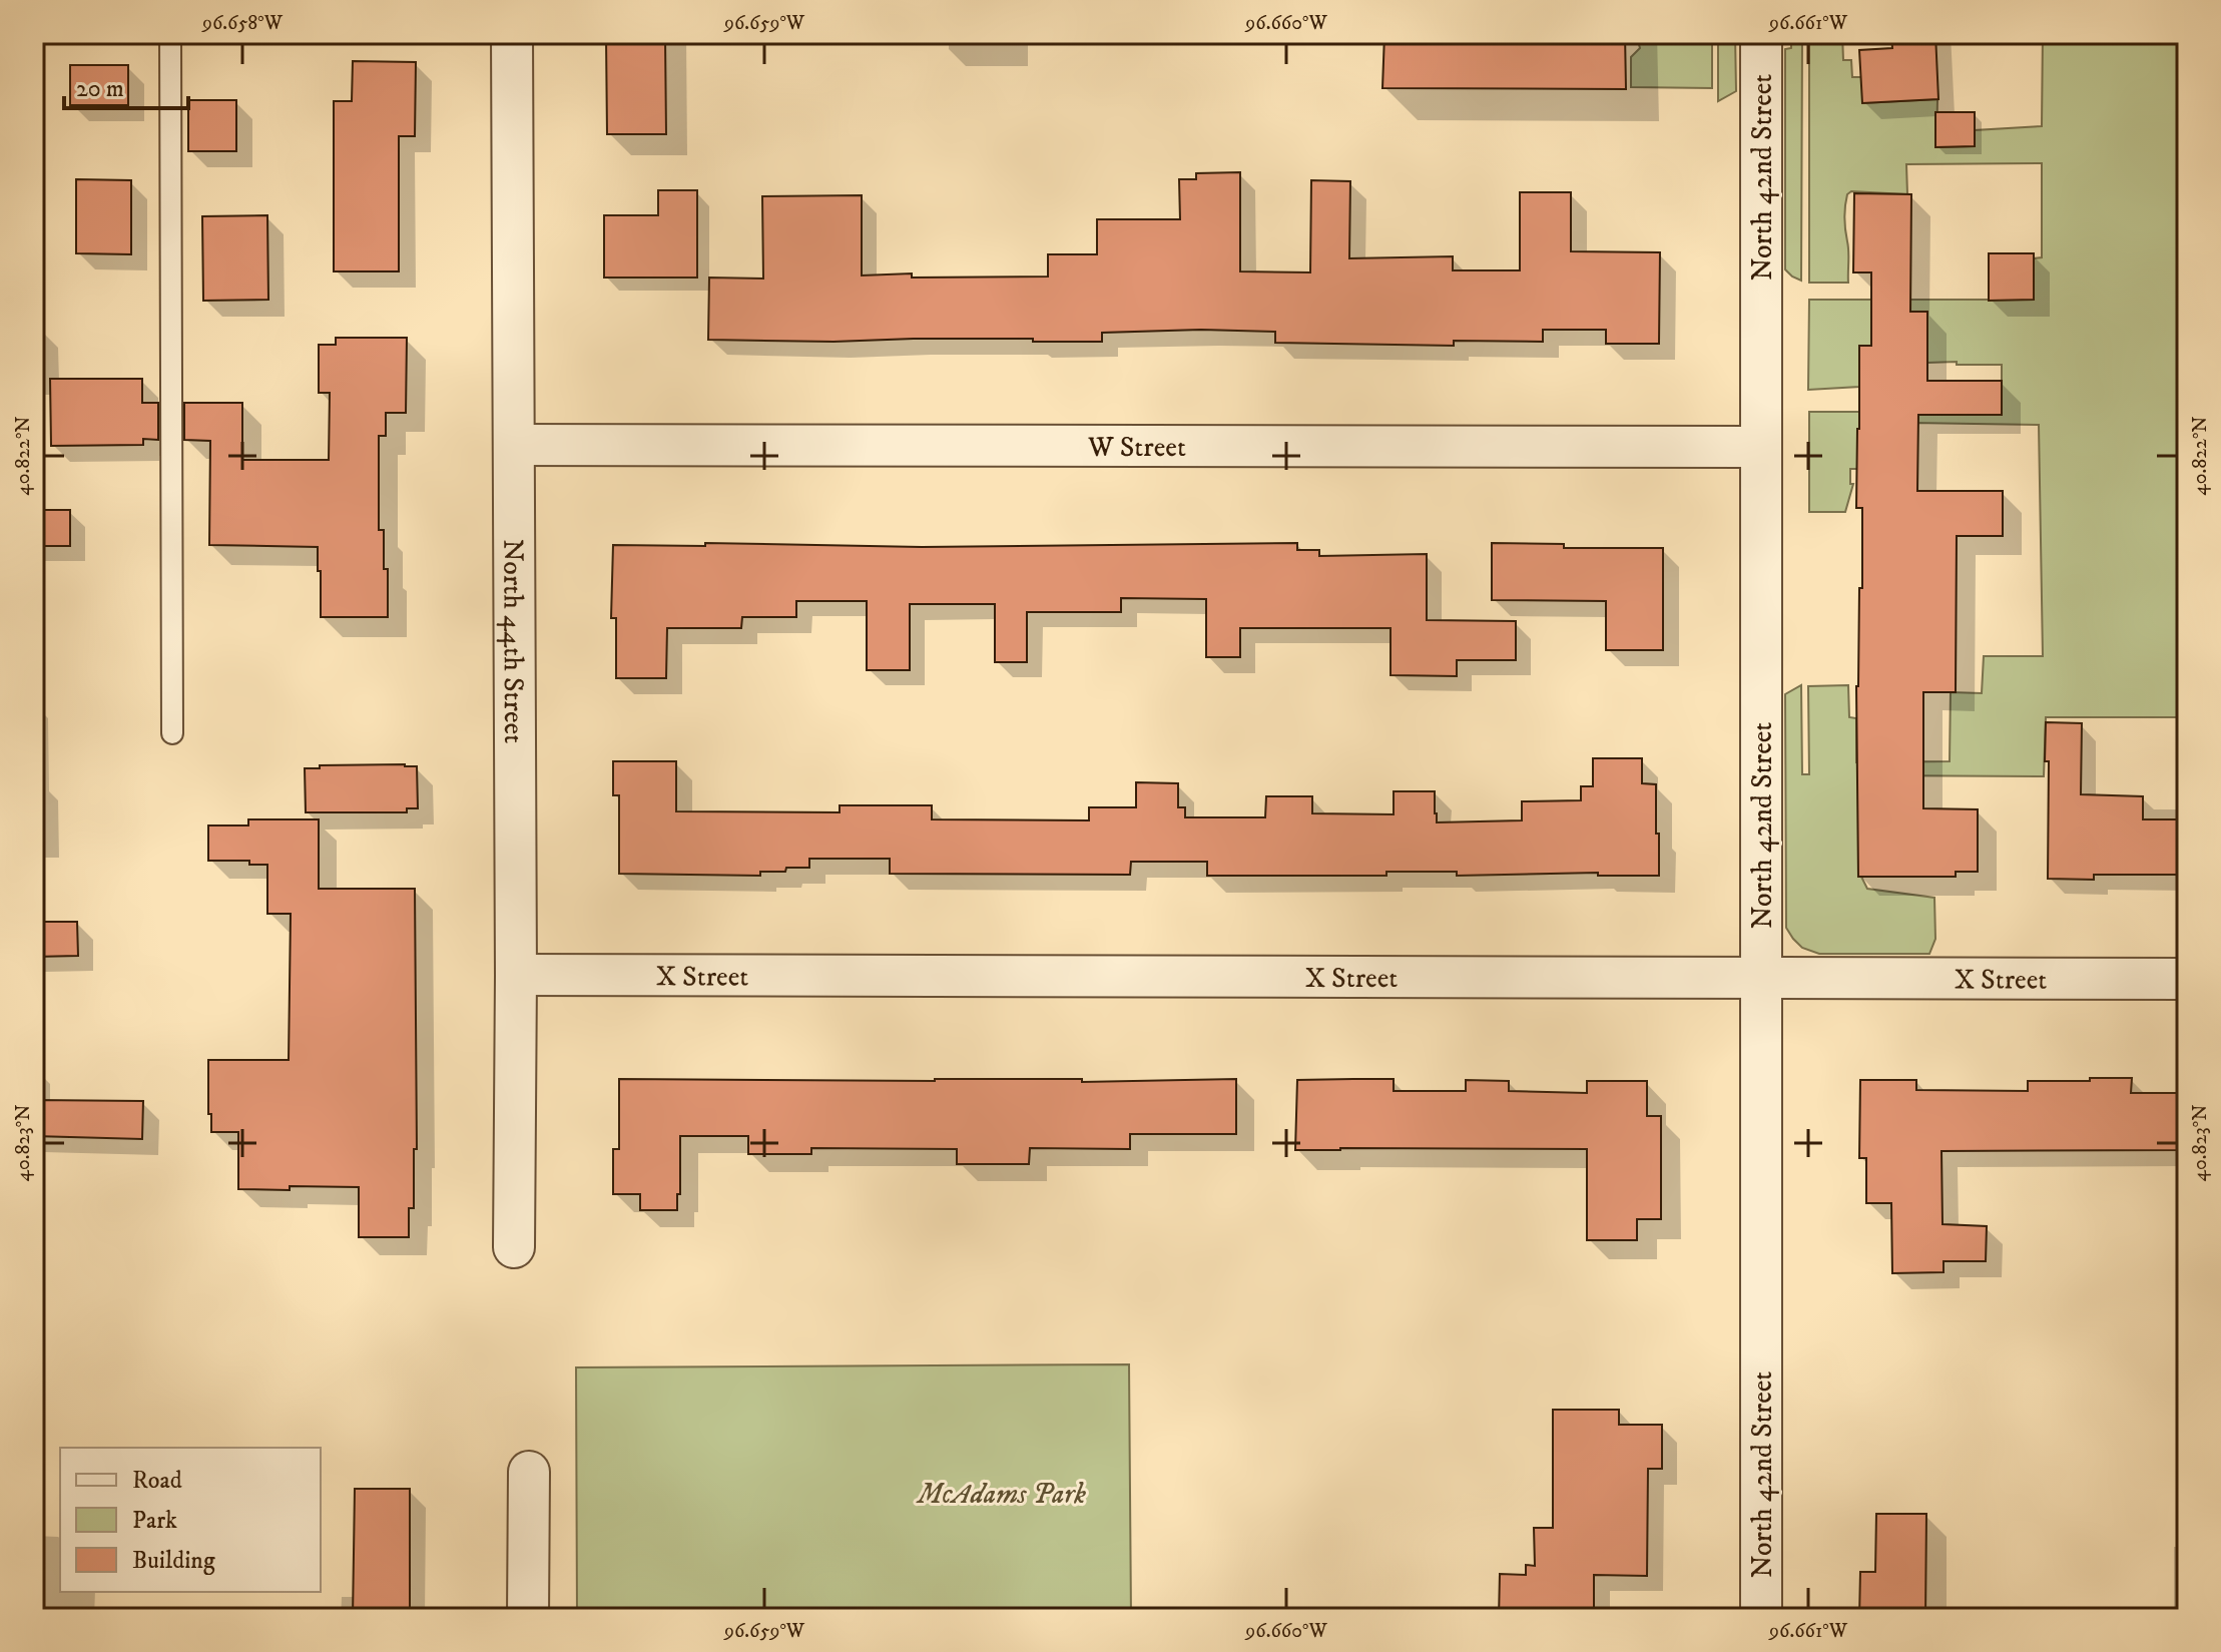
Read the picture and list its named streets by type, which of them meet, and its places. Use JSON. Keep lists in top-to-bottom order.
{
  "streets": {
    "street": [
      "North 42nd Street",
      "W Street",
      "North 44th Street",
      "X Street"
    ]
  },
  "crossings": [
    ["North 42nd Street", "W Street"],
    ["North 42nd Street", "X Street"],
    ["W Street", "North 44th Street"],
    ["North 44th Street", "X Street"]
  ],
  "parks": ["McAdams Park"],
  "legend": ["Road", "Park", "Building"],
  "scale_bar": "20 m",
  "coordinates": [
    "96.658°W",
    "96.659°W",
    "96.660°W",
    "96.661°W",
    "40.822°N",
    "40.823°N"
  ]
}
